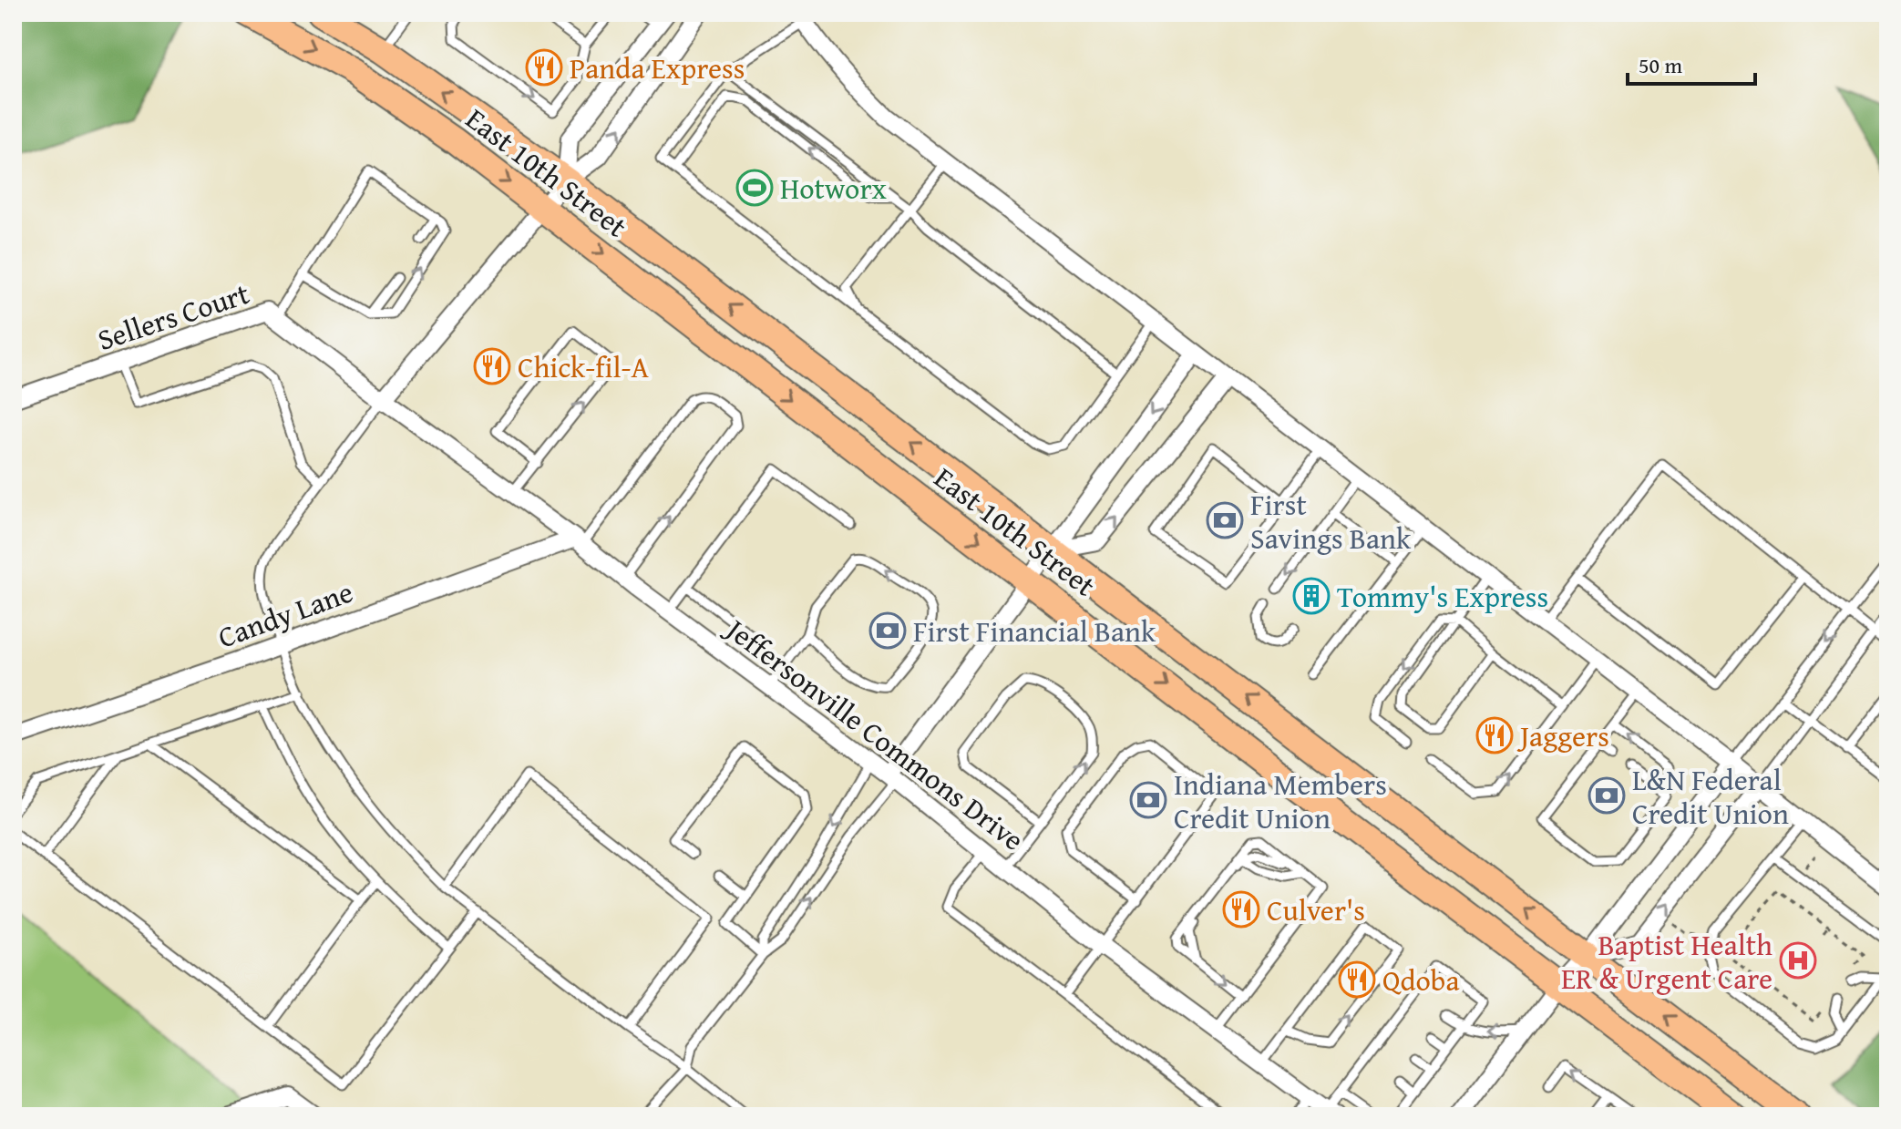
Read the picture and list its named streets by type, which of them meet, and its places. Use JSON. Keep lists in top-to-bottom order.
{
  "streets": {
    "main road": ["East 10th Street"],
    "street": ["Sellers Court", "Candy Lane", "Jeffersonville Commons Drive"]
  },
  "crossings": [
    ["Sellers Court", "Jeffersonville Commons Drive"],
    ["Candy Lane", "Jeffersonville Commons Drive"]
  ],
  "places": {
    "restaurant": [
      "Panda Express",
      "Chick-fil-A",
      "Jaggers",
      "Culver's",
      "Qdoba"
    ],
    "sports": ["Hotworx"],
    "bank": [
      "First Savings Bank",
      "First Financial Bank",
      "L&N Federal Credit Union",
      "Indiana Members Credit Union"
    ],
    "building": ["Tommy's Express"],
    "hospital": ["Baptist Health ER & Urgent Care"]
  },
  "scale_bar": "50 m"
}
